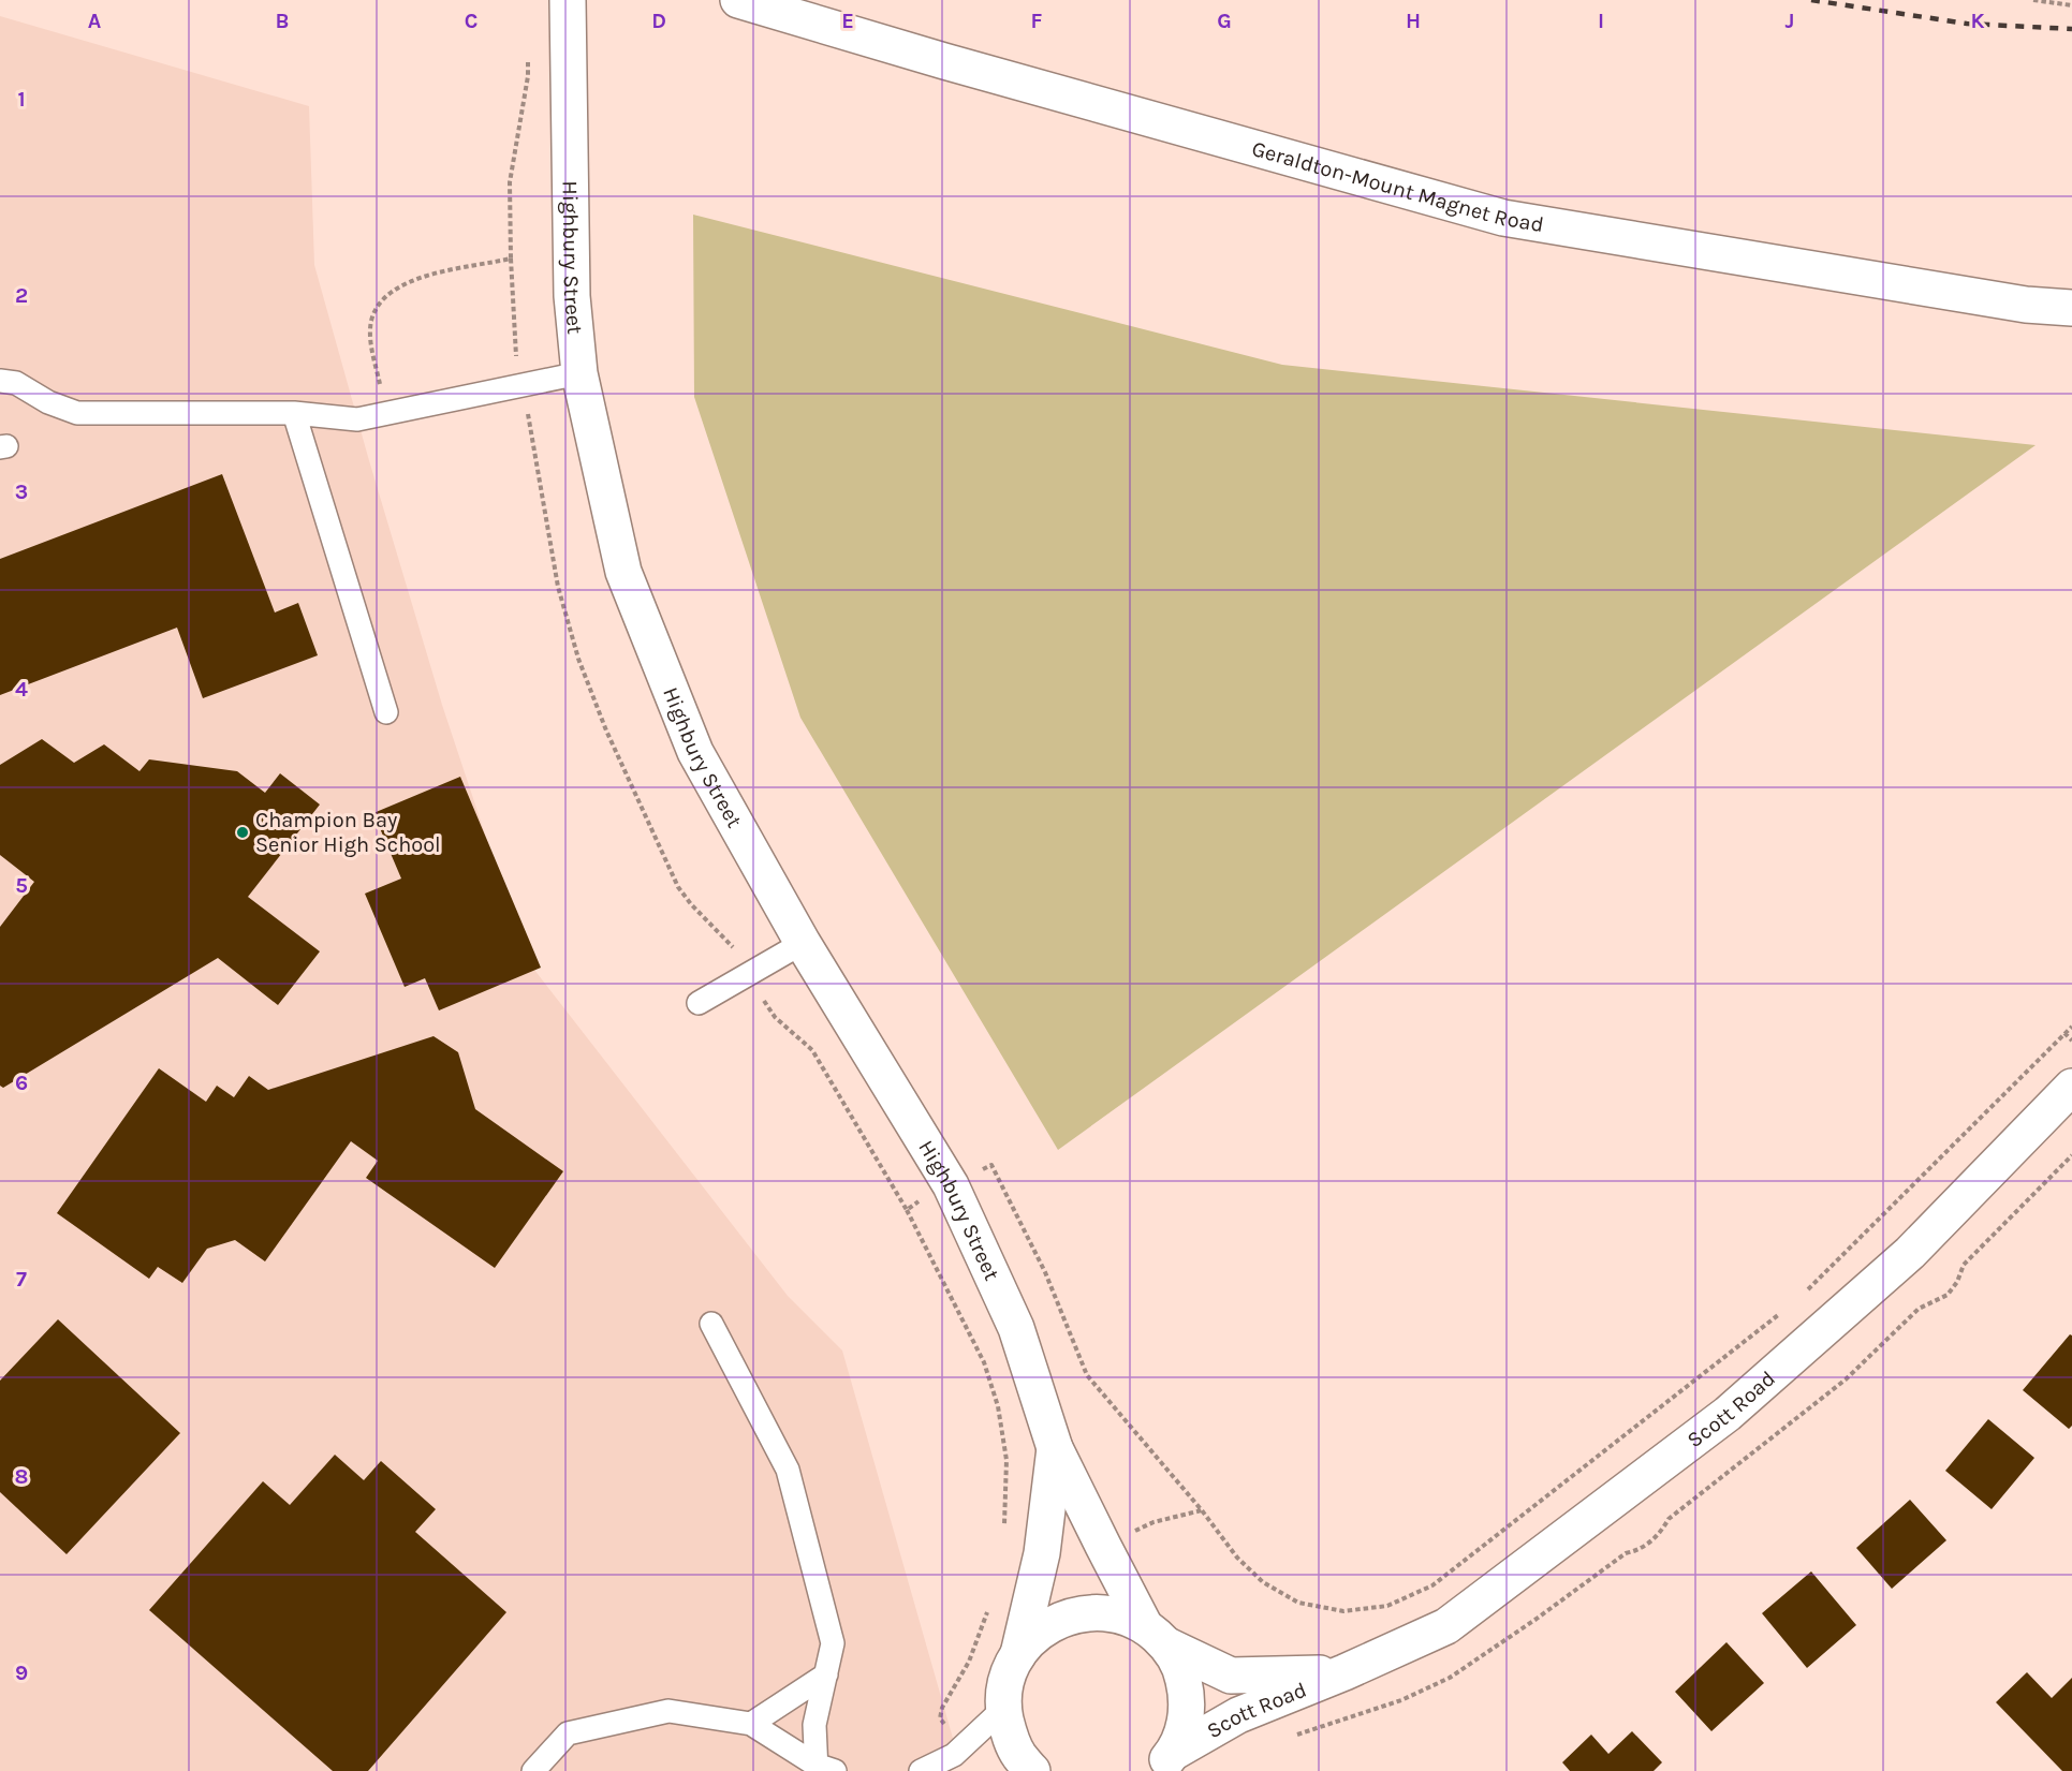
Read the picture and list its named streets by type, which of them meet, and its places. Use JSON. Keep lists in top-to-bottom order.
{
  "streets": {
    "main road": ["Geraldton-Mount Magnet Road", "Highbury Street", "Scott Road"]
  },
  "crossings": [
    ["Highbury Street", "Scott Road"]
  ],
  "places": ["Champion Bay Senior High School"],
  "grid": {
    "columns": [
      "A",
      "B",
      "C",
      "D",
      "E",
      "F",
      "G",
      "H",
      "I",
      "J",
      "K"
    ],
    "rows": [
      "1",
      "2",
      "3",
      "4",
      "5",
      "6",
      "7",
      "8",
      "9"
    ]
  }
}
